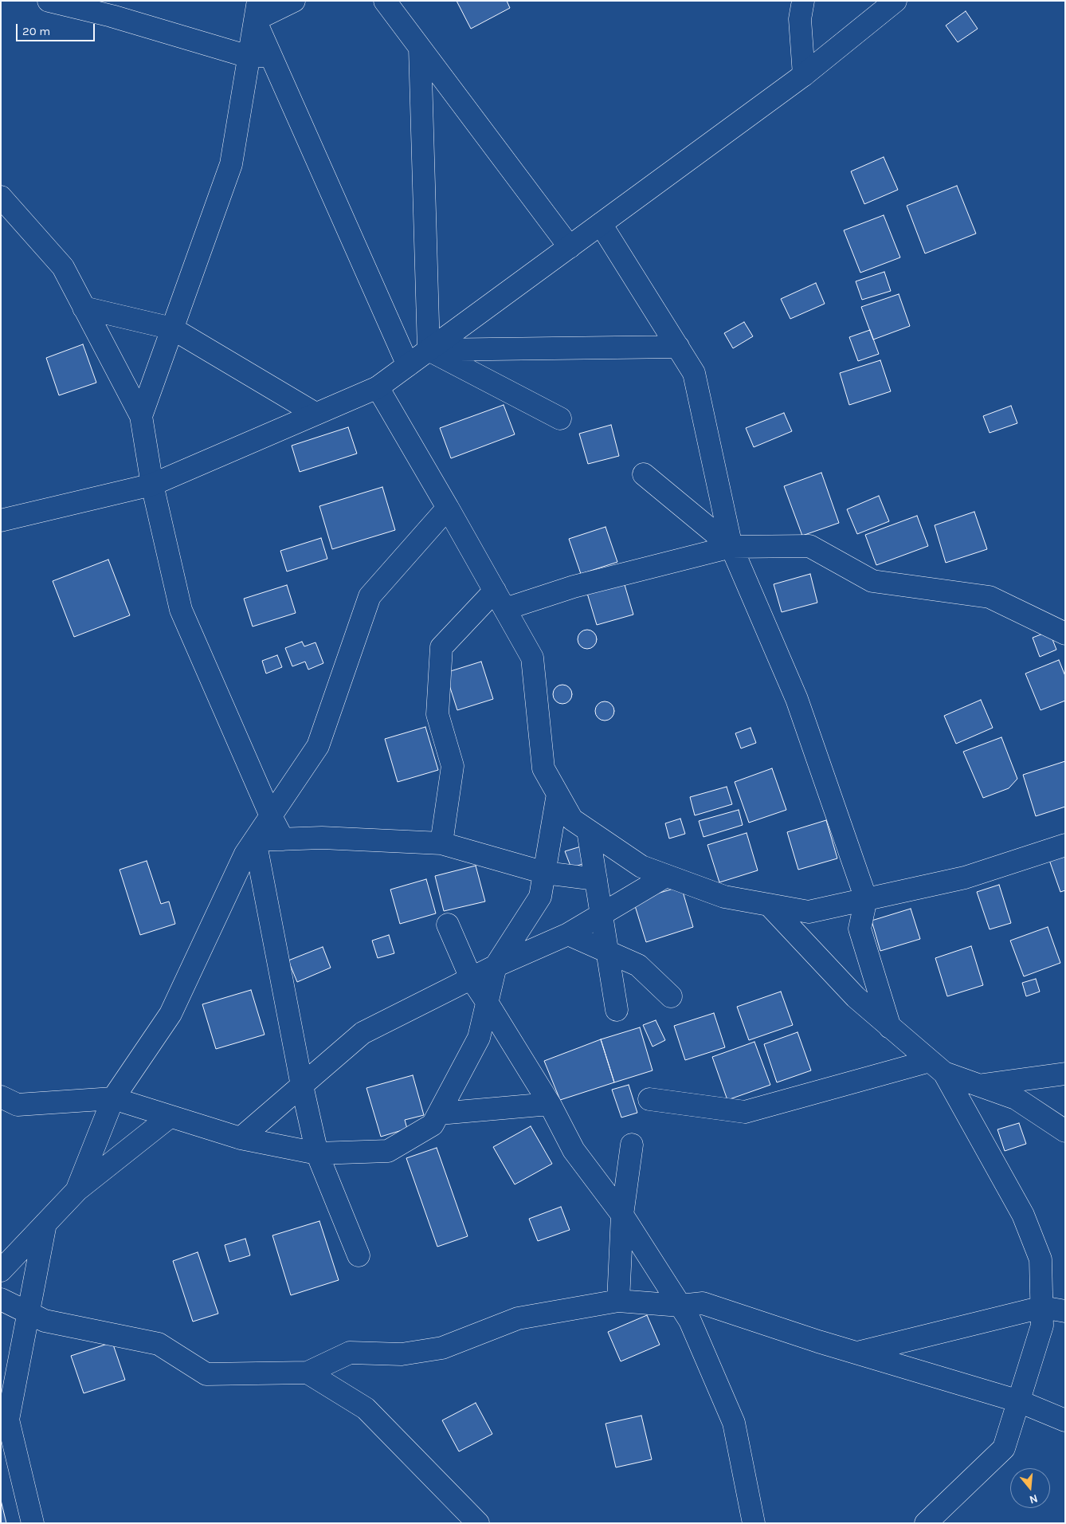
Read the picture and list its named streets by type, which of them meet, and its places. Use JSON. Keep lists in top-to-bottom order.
{
  "scale_bar": "20 m",
  "north": "bottom"
}
